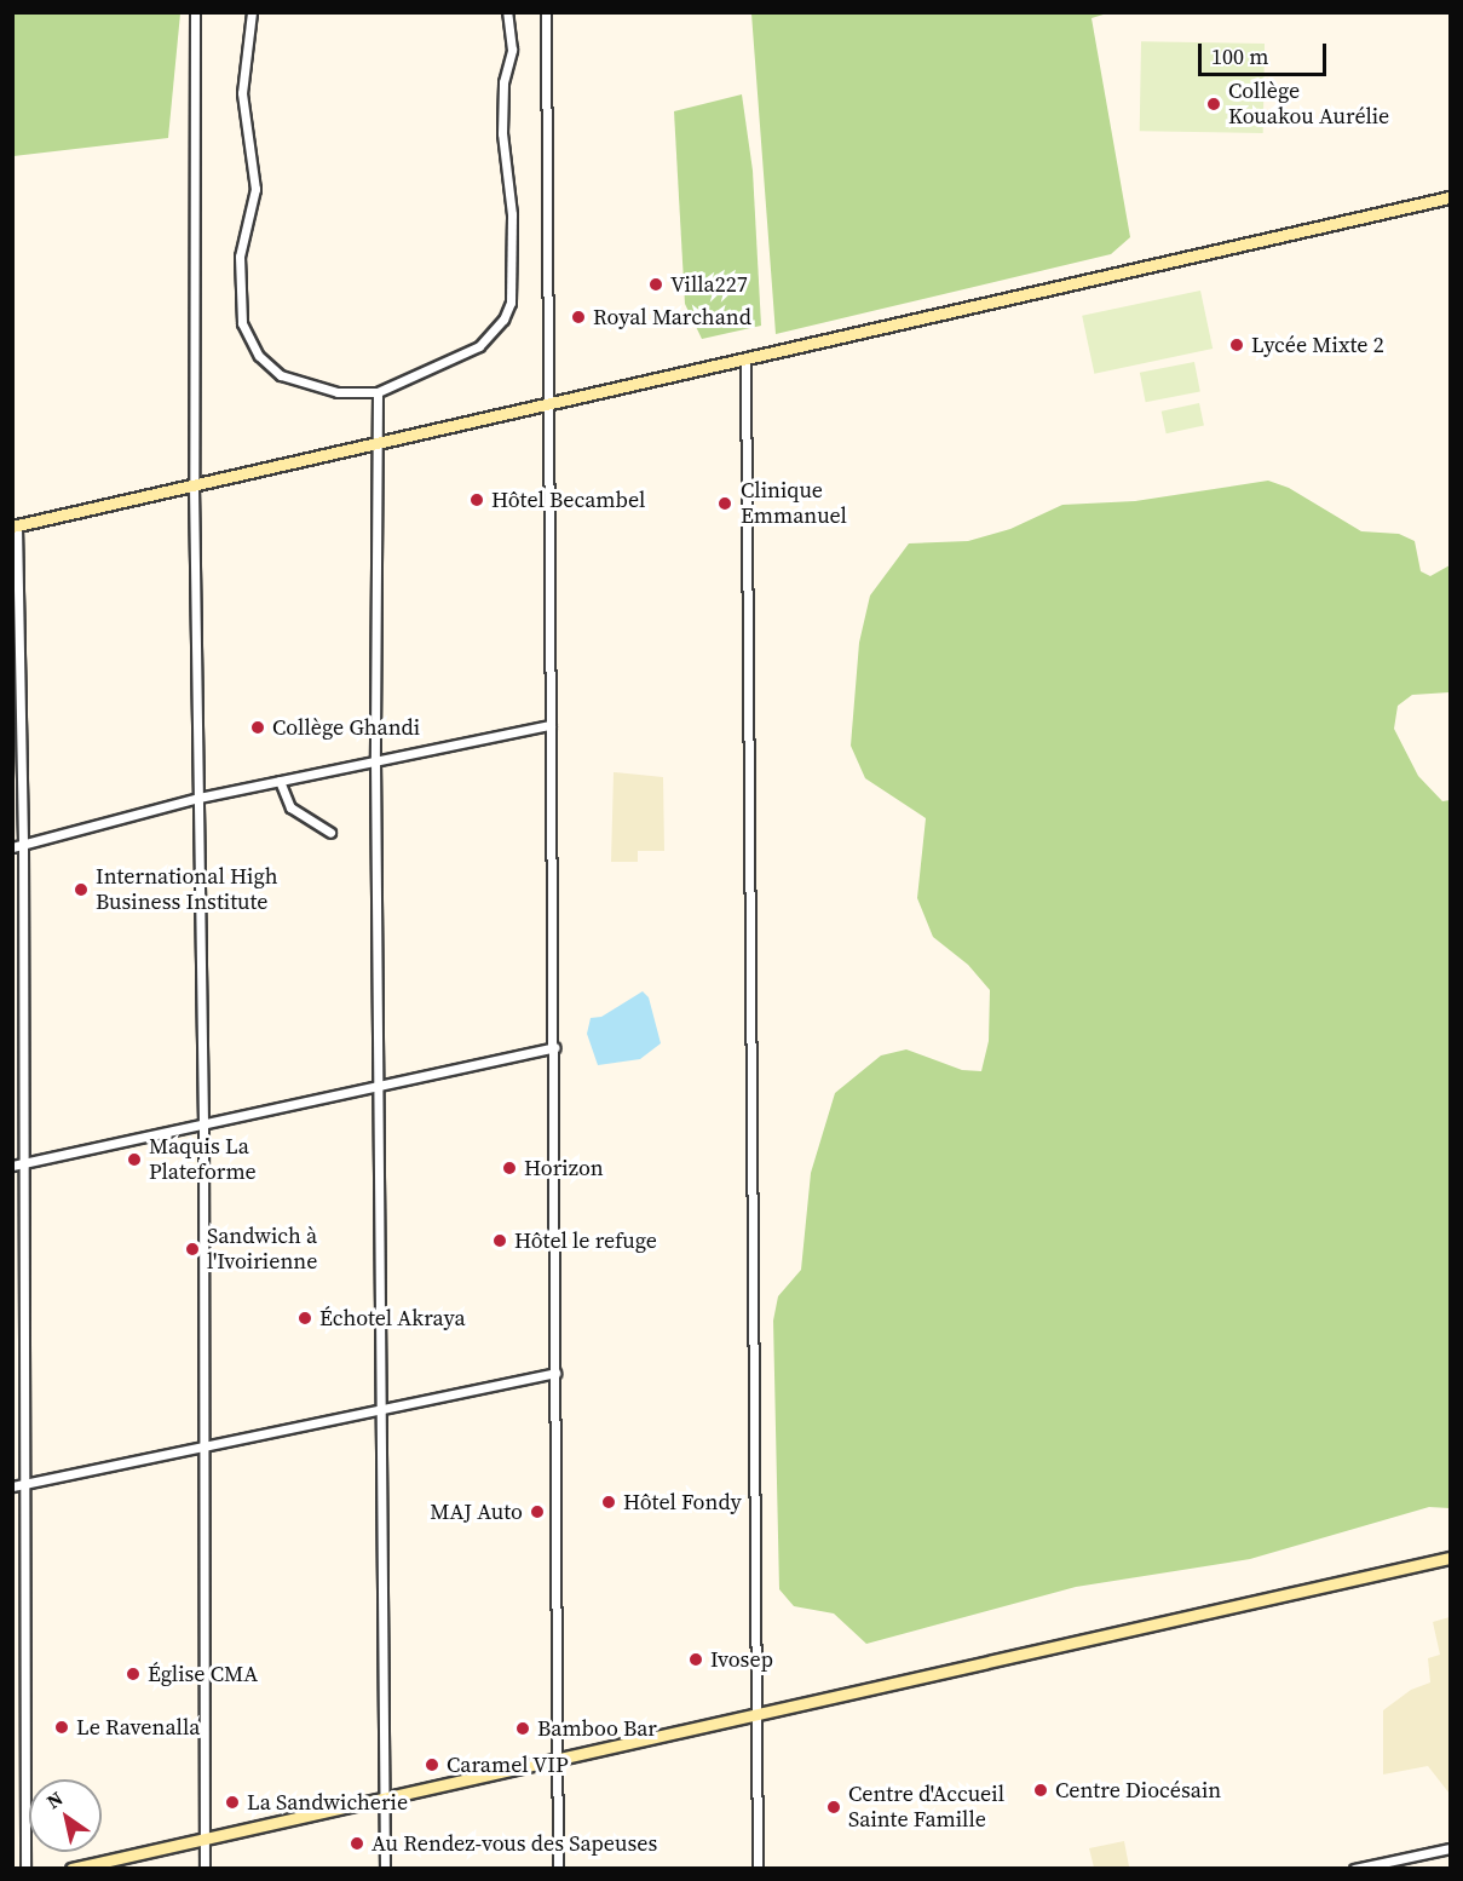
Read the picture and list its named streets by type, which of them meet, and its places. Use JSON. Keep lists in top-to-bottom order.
{
  "places": [
    "Collège Kouakou Aurélie",
    "Villa227",
    "Royal Marchand",
    "Lycée Mixte 2",
    "Hôtel Becambel",
    "Clinique Emmanuel",
    "Collège Ghandi",
    "International High Business Institute",
    "Maquis La Plateforme",
    "Horizon",
    "Hôtel le refuge",
    "Sandwich à l'Ivoirienne",
    "Échotel Akraya",
    "Hôtel Fondy",
    "MAJ Auto",
    "Ivosep",
    "Église CMA",
    "Le Ravenalla",
    "Bamboo Bar",
    "Caramel VIP",
    "Centre Diocésain",
    "La Sandwicherie",
    "Centre d'Accueil Sainte Famille",
    "Au Rendez-vous des Sapeuses"
  ],
  "scale_bar": "100 m",
  "north": "top left"
}
